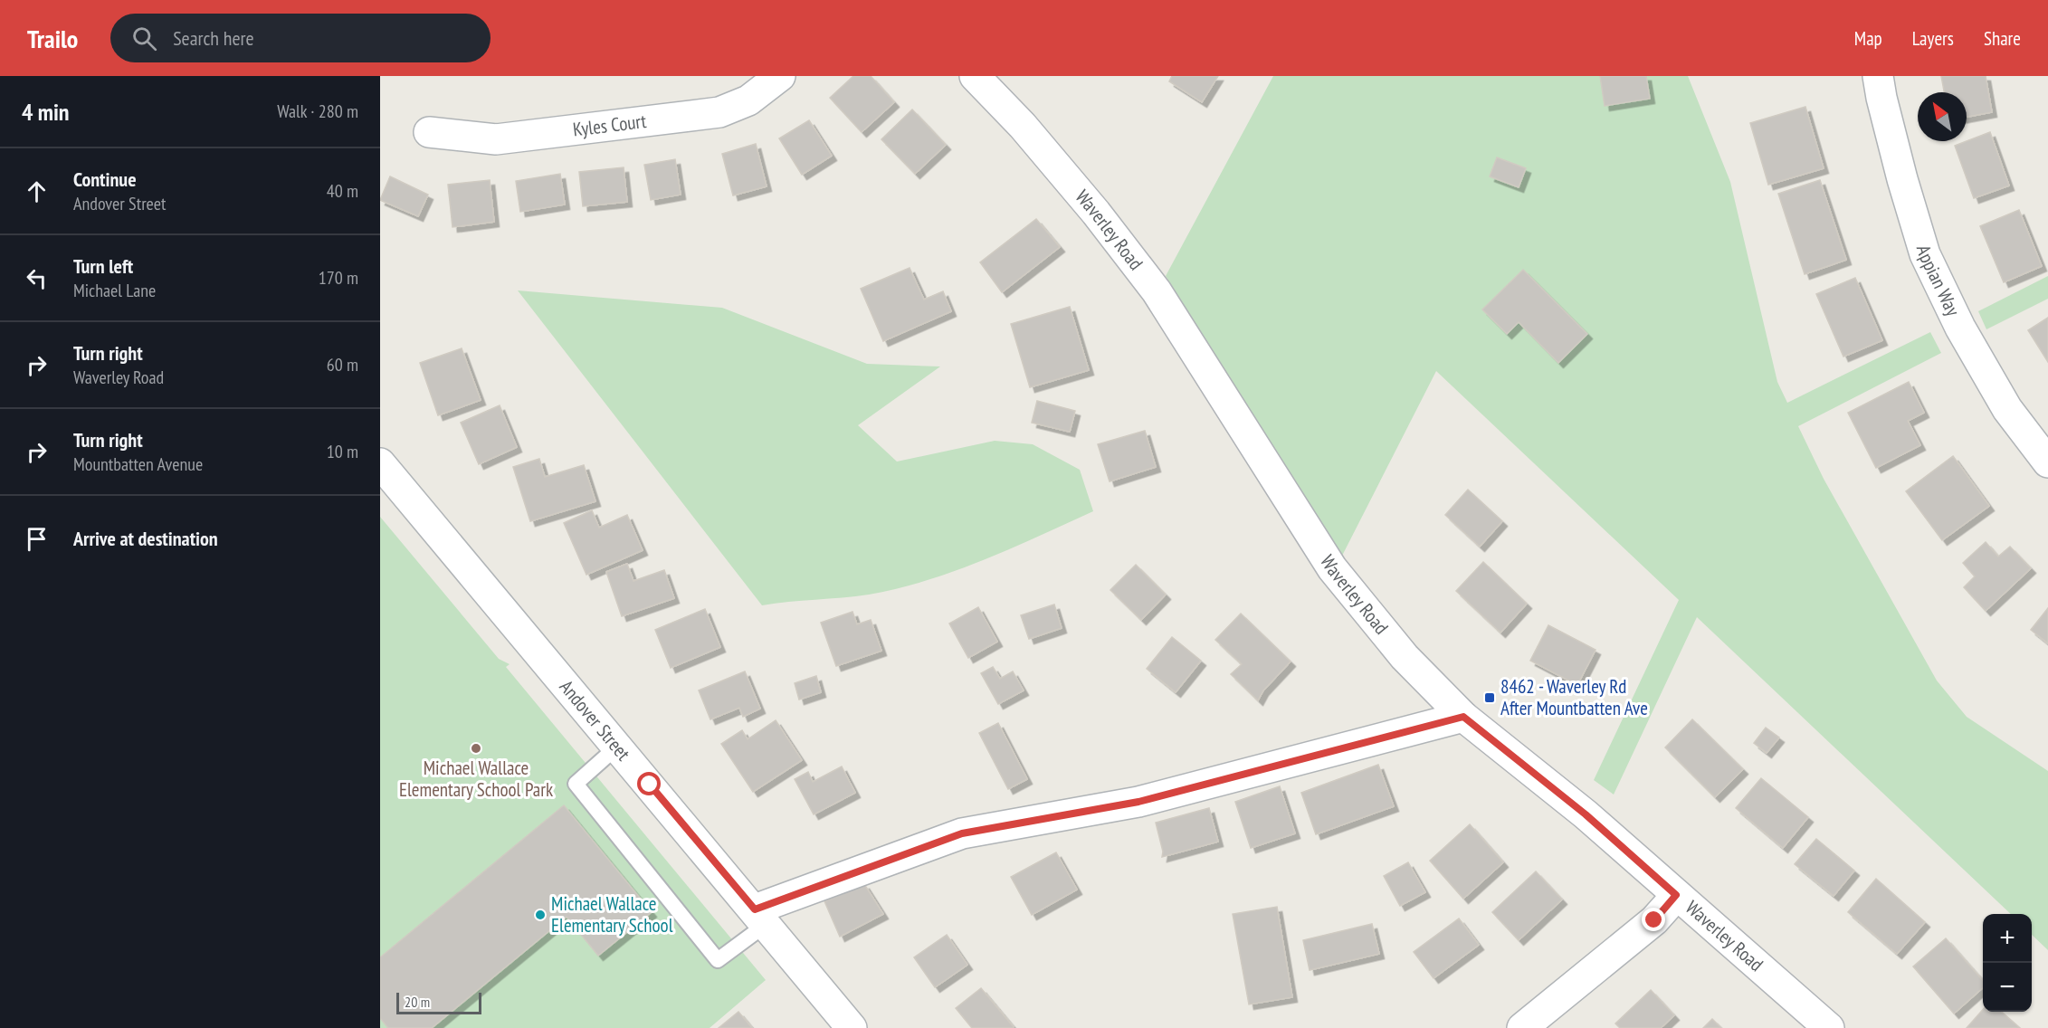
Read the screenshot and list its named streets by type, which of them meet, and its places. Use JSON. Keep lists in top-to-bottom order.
{
  "streets": {
    "street": [
      "Kyles Court",
      "Waverley Road",
      "Appian Way",
      "Andover Street"
    ]
  },
  "places": {
    "transit": ["8462 - Waverley Rd After Mountbatten Ave"],
    "other": ["Michael Wallace Elementary School Park", "Michael Wallace Elementary School"]
  },
  "scale_bar": "20 m",
  "north": "top left",
  "page": {
    "header": "Trailo",
    "search": "Search here",
    "nav": ["Map", "Layers", "Share"],
    "heading": ["4 min", "Walk · 280 m"],
    "list": [
      ["Continue", "Andover Street", "40 m"],
      ["Turn left", "Michael Lane", "170 m"],
      ["Turn right", "Waverley Road", "60 m"],
      ["Turn right", "Mountbatten Avenue", "10 m"],
      "Arrive at destination"
    ],
    "map_buttons": ["+", "−"],
    "scale": "20 m"
  }
}
